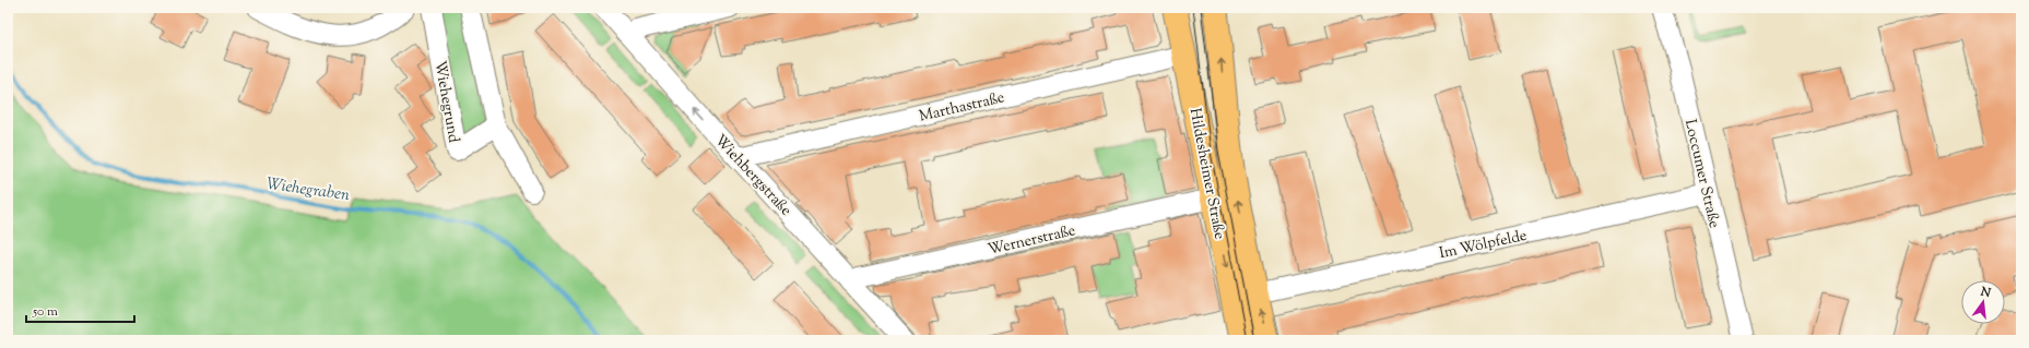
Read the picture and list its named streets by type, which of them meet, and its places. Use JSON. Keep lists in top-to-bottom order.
{
  "streets": {
    "main road": ["Hildesheimer Straße"],
    "street": [
      "Wiehegrund",
      "Marthastraße",
      "Loccumer Straße",
      "Wiehbergstraße",
      "Wernerstraße",
      "Im Wölpfelde"
    ]
  },
  "crossings": [
    ["Marthastraße", "Hildesheimer Straße"],
    ["Marthastraße", "Wiehbergstraße"],
    ["Hildesheimer Straße", "Wernerstraße"],
    ["Hildesheimer Straße", "Im Wölpfelde"],
    ["Loccumer Straße", "Im Wölpfelde"],
    ["Wiehbergstraße", "Wernerstraße"]
  ],
  "water": ["Wiehegraben"],
  "scale_bar": "50 m",
  "north": "top"
}
